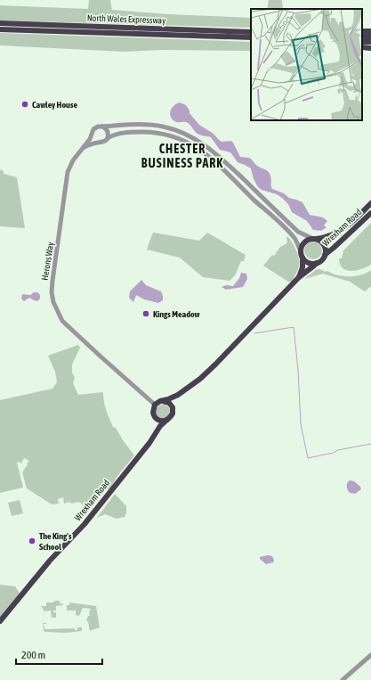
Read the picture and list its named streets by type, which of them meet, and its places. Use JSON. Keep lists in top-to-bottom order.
{
  "streets": {
    "highway": ["North Wales Expressway", "Wrexham Road"],
    "street": ["Herons Way"]
  },
  "crossings": [
    ["Wrexham Road", "Herons Way"]
  ],
  "districts": ["CHESTER BUSINESS PARK"],
  "places": ["Cawley House", "Kings Meadow", "The King's School"],
  "scale_bar": "200 m"
}
